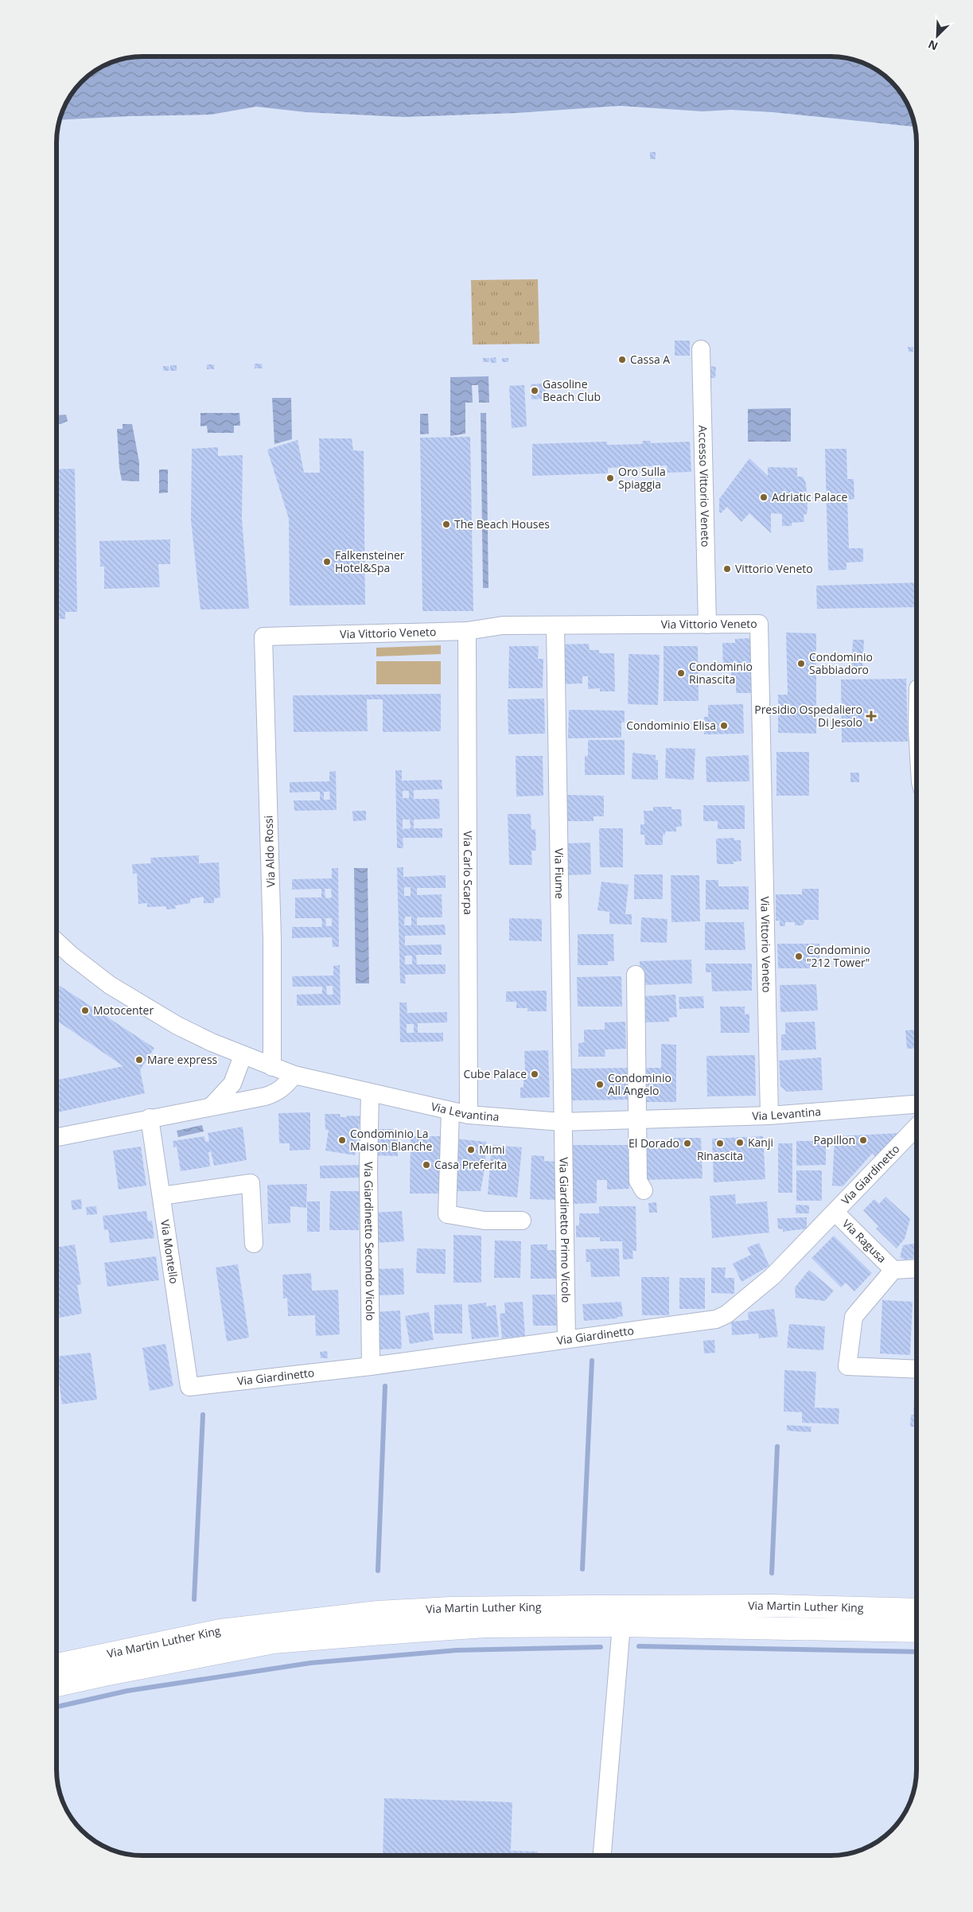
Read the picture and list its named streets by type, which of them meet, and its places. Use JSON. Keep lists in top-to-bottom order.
{
  "streets": {
    "main road": ["Via Martin Luther King"],
    "street": [
      "Accesso Vittorio Veneto",
      "Via Vittorio Veneto",
      "Via Aldo Rossi",
      "Via Carlo Scarpa",
      "Via Fiume",
      "Via Levantina",
      "Via Giardinetto",
      "Via Giardinetto Primo Vicolo",
      "Via Giardinetto Secondo Vicolo",
      "Via Ragusa",
      "Via Montello"
    ]
  },
  "crossings": [
    ["Accesso Vittorio Veneto", "Via Vittorio Veneto"],
    ["Via Vittorio Veneto", "Via Aldo Rossi"],
    ["Via Vittorio Veneto", "Via Carlo Scarpa"],
    ["Via Vittorio Veneto", "Via Fiume"],
    ["Via Vittorio Veneto", "Via Levantina"],
    ["Via Aldo Rossi", "Via Levantina"],
    ["Via Carlo Scarpa", "Via Levantina"],
    ["Via Fiume", "Via Levantina"],
    ["Via Fiume", "Via Giardinetto Primo Vicolo"],
    ["Via Levantina", "Via Giardinetto Primo Vicolo"],
    ["Via Levantina", "Via Giardinetto Secondo Vicolo"],
    ["Via Giardinetto", "Via Giardinetto Primo Vicolo"],
    ["Via Giardinetto", "Via Giardinetto Secondo Vicolo"],
    ["Via Giardinetto", "Via Ragusa"],
    ["Via Giardinetto", "Via Montello"]
  ],
  "places": {
    "other": [
      "Cassa A",
      "Gasoline Beach Club",
      "Oro Sulla Spiaggia",
      "Adriatic Palace",
      "The Beach Houses",
      "Falkensteiner Hotel&Spa",
      "Vittorio Veneto",
      "Condominio Sabbiadoro",
      "Condominio Rinascita",
      "Condominio Elisa",
      "Condominio \"212 Tower\"",
      "Motocenter",
      "Mare express",
      "Cube Palace",
      "Condominio All Angelo",
      "Condominio La Maison Blanche",
      "Papillon",
      "Kanji",
      "El Dorado",
      "Rinascita",
      "Mimi",
      "Casa Preferita"
    ],
    "health": ["Presidio Ospedaliero Di Jesolo"]
  },
  "north": "bottom left"
}
